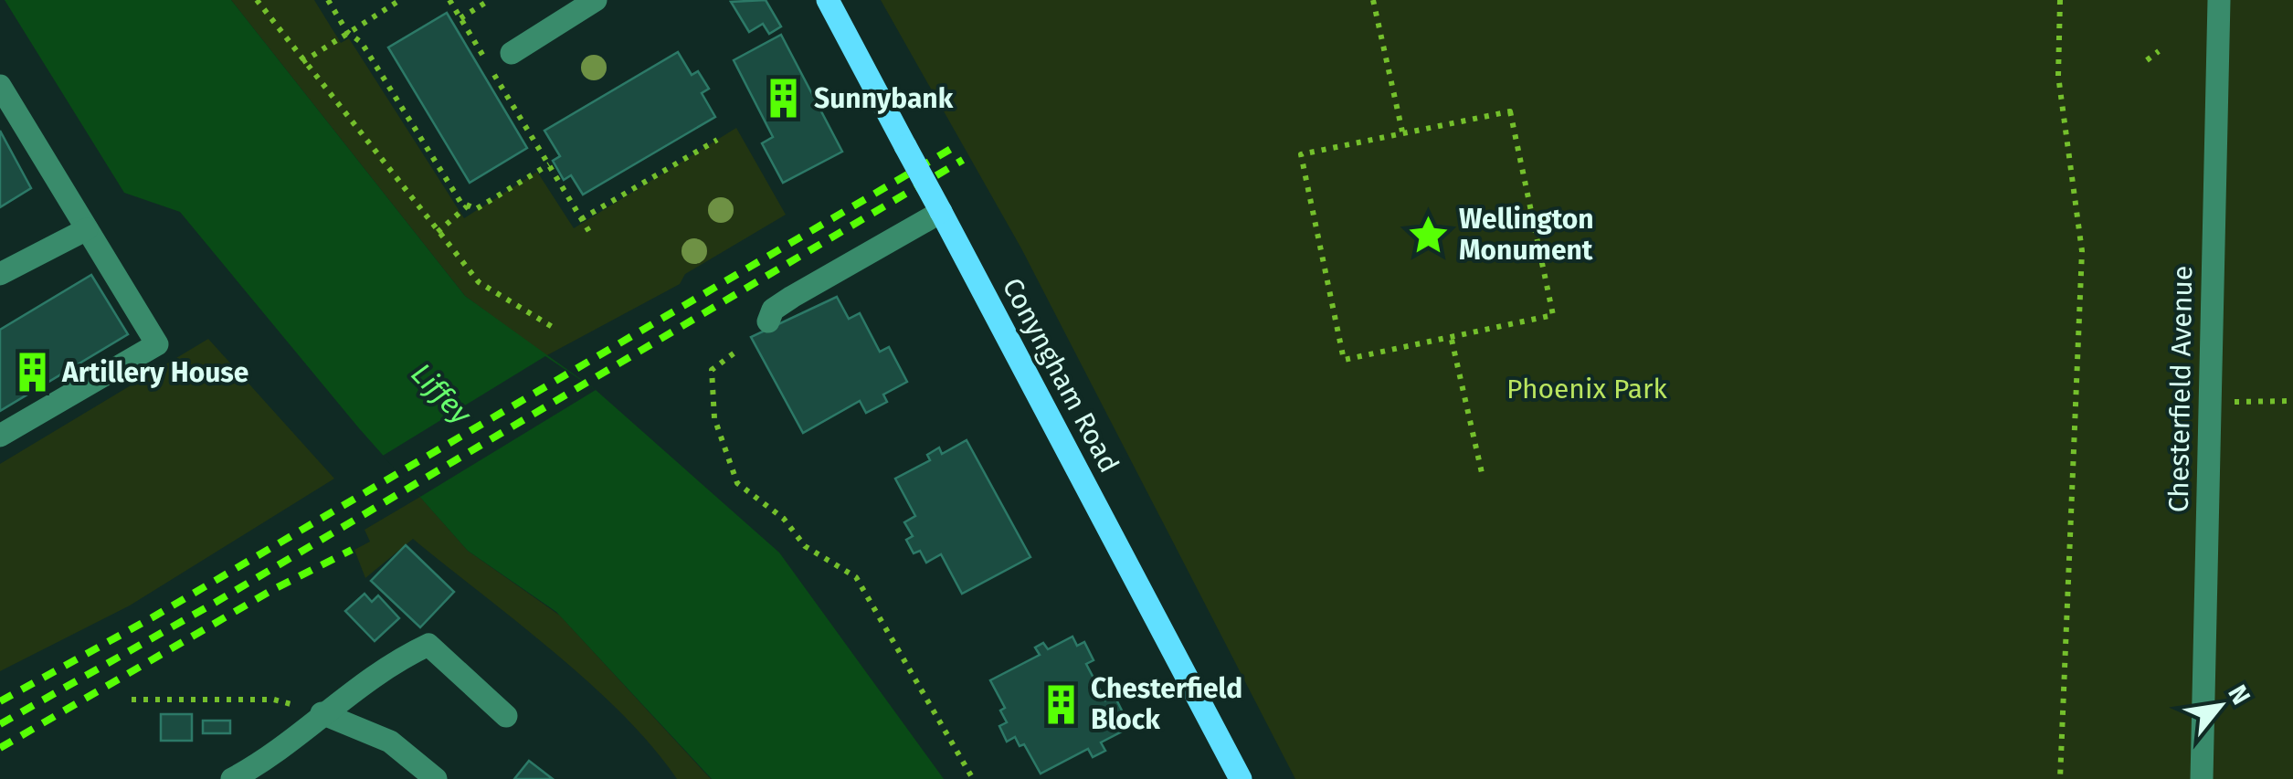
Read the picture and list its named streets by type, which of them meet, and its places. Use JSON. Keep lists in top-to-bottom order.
{
  "streets": {
    "main road": ["Conyngham Road"],
    "street": ["Chesterfield Avenue"]
  },
  "water": ["Liffey"],
  "parks": ["Phoenix Park"],
  "places": {
    "building": ["Sunnybank", "Artillery House", "Chesterfield Block"],
    "place": ["Wellington Monument"]
  },
  "north": "top right"
}
